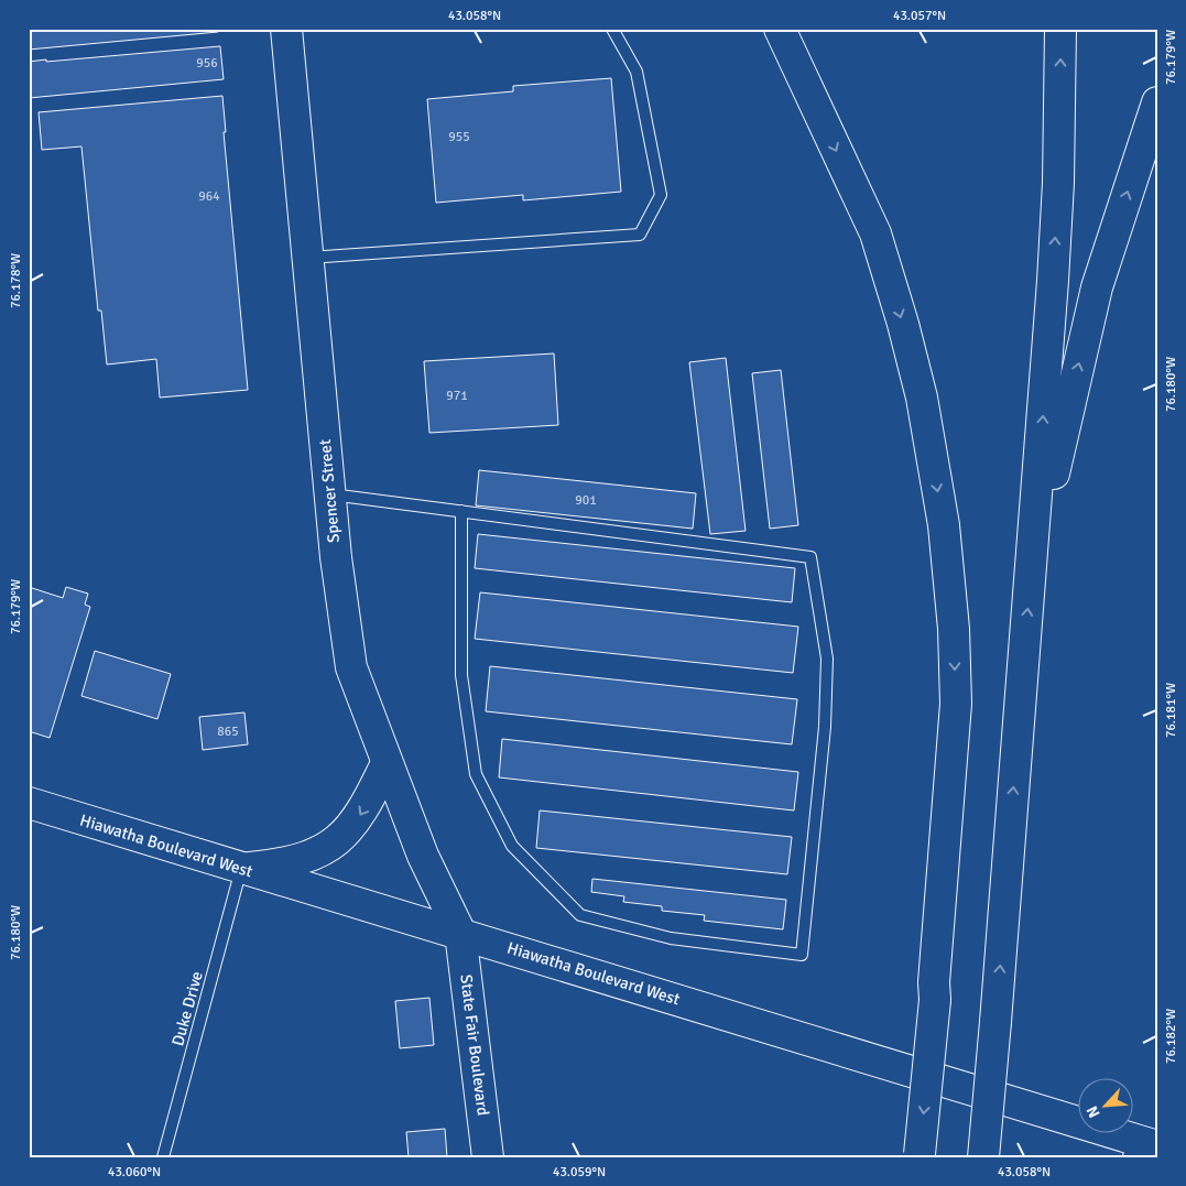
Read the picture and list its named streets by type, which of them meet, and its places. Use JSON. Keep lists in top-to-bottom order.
{
  "streets": {
    "main road": ["Spencer Street", "Hiawatha Boulevard West", "State Fair Boulevard"],
    "lane": ["Duke Drive"]
  },
  "crossings": [
    ["Spencer Street", "Hiawatha Boulevard West"],
    ["Spencer Street", "State Fair Boulevard"],
    ["Hiawatha Boulevard West", "Duke Drive"],
    ["Hiawatha Boulevard West", "State Fair Boulevard"]
  ],
  "house_numbers": [
    "956",
    "955",
    "964",
    "971",
    "901",
    "865"
  ],
  "north": "bottom left",
  "coordinates": [
    "43.058°N",
    "43.057°N",
    "76.179°W",
    "76.178°W",
    "76.180°W",
    "76.181°W",
    "76.182°W",
    "43.060°N",
    "43.059°N"
  ]
}
